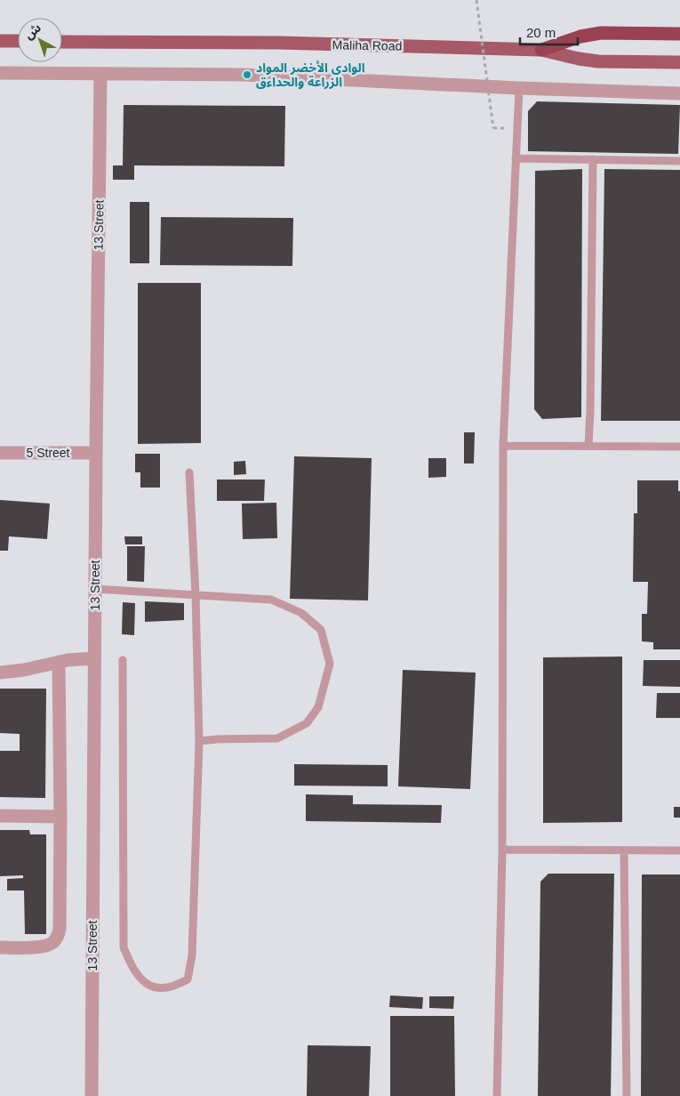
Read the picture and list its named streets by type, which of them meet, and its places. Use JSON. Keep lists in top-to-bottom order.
{
  "streets": {
    "main road": ["Maliha Road"],
    "street": ["13 Street", "5 Street"]
  },
  "crossings": [
    ["13 Street", "5 Street"]
  ],
  "places": ["الوادى الأخضر المواد الزراعة والحداءق"],
  "scale_bar": "20 m",
  "north": "top left"
}
